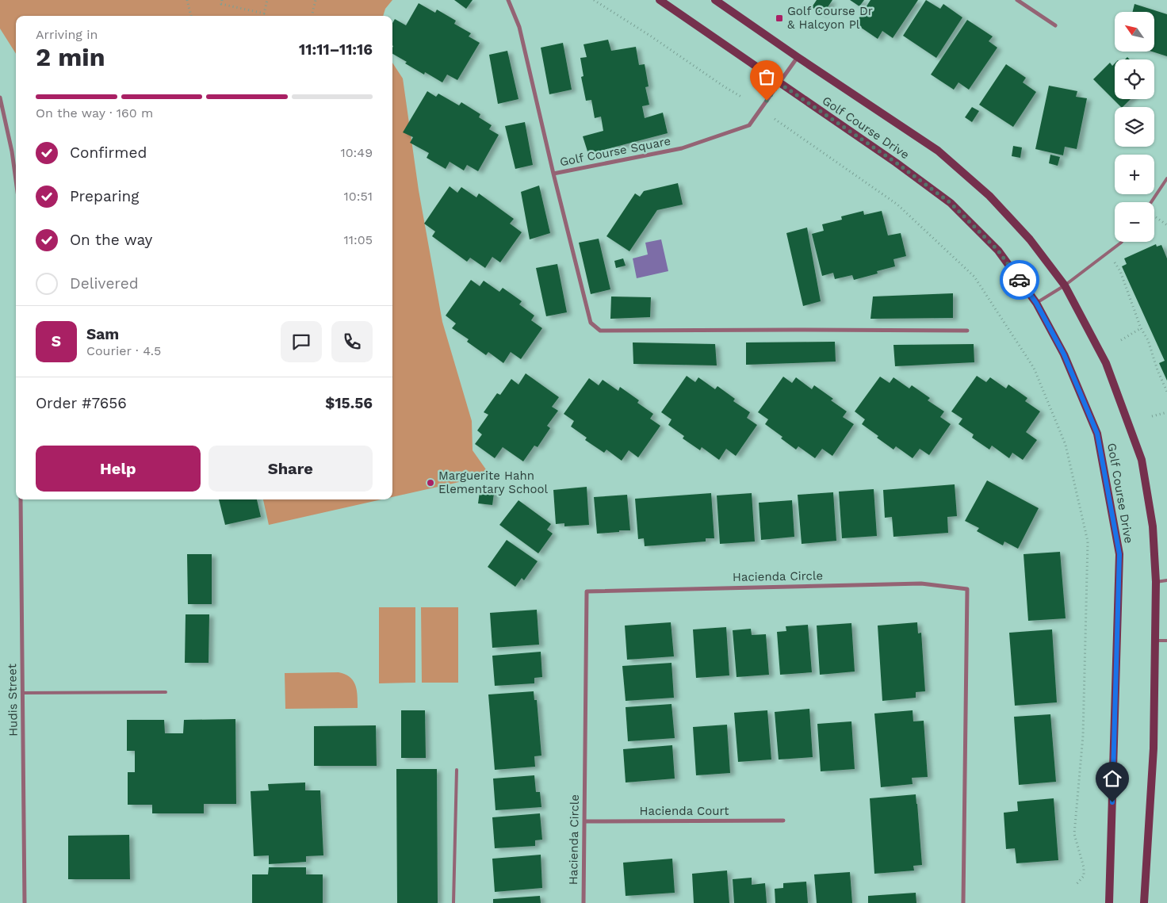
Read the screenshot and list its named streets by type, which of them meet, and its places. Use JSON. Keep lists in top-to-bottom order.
{
  "streets": {
    "street": [
      "Golf Course Drive",
      "Golf Course Square",
      "Hacienda Circle",
      "Hudis Street",
      "Hacienda Court"
    ]
  },
  "crossings": [
    ["Golf Course Drive", "Golf Course Square"],
    ["Hacienda Circle", "Hacienda Court"]
  ],
  "places": {
    "transit": ["Golf Course Dr & Halcyon Pl"],
    "other": ["Marguerite Hahn Elementary School"]
  },
  "north": "top left",
  "page": {
    "map_buttons": ["+", "−"],
    "heading": ["2 min", "Arriving in", "11:11–11:16"],
    "panel": [
      "Sam",
      "Courier · 4.5",
      "Order #7656",
      "$15.56"
    ],
    "bar": "On the way · 160 m",
    "list": [
      ["Confirmed", "10:49"],
      ["Preparing", "10:51"],
      ["On the way", "11:05"],
      "Delivered"
    ],
    "round": "S",
    "buttons": ["Help", "Share"]
  }
}
